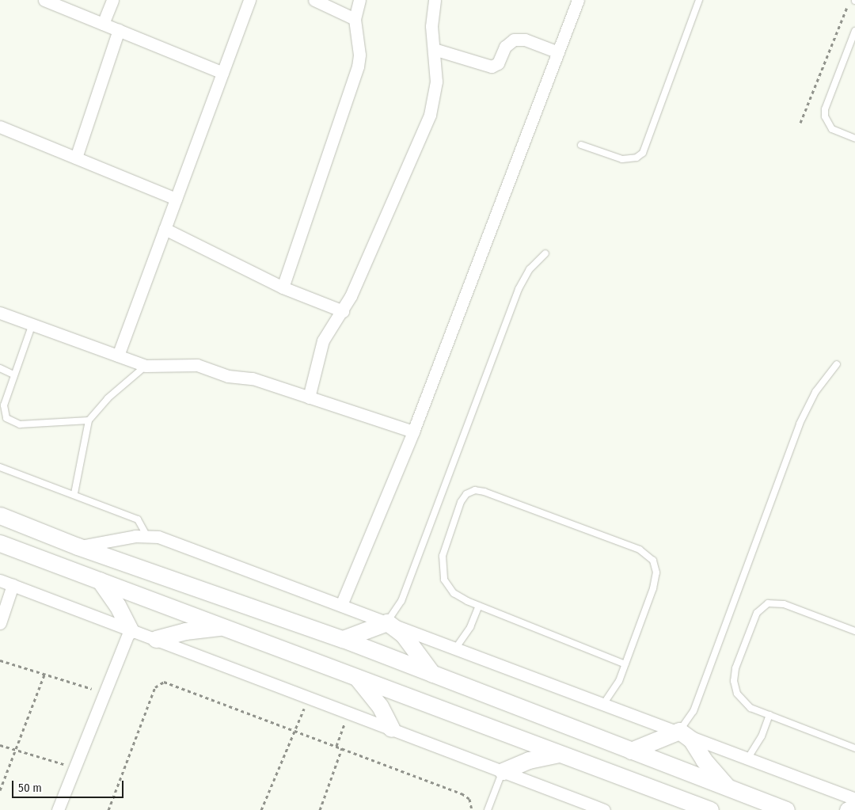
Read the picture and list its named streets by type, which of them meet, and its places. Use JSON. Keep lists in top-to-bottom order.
{
  "scale_bar": "50 m"
}
